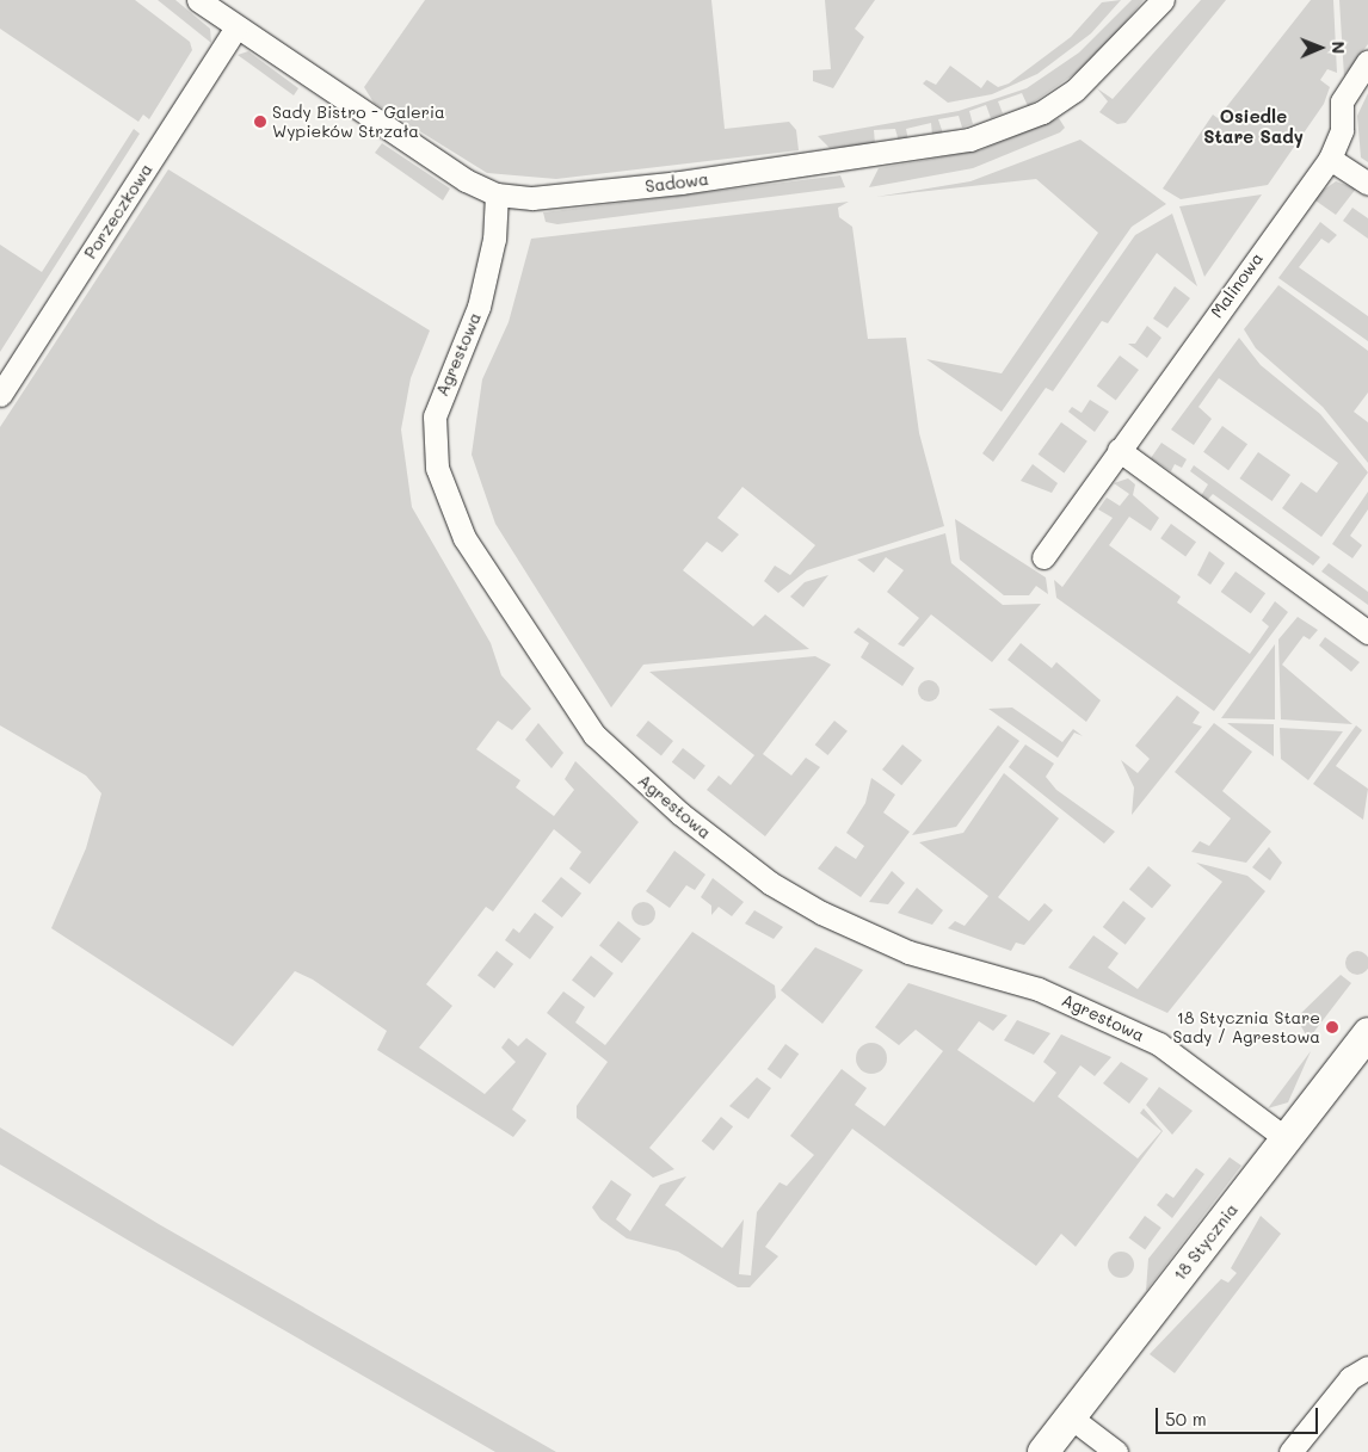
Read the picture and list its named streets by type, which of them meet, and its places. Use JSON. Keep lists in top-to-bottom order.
{
  "streets": {
    "main road": ["18 Stycznia"],
    "street": [
      "Sadowa",
      "Porzeczkowa",
      "Malinowa",
      "Agrestowa"
    ]
  },
  "crossings": [
    ["Sadowa", "Porzeczkowa"],
    ["Sadowa", "Agrestowa"],
    ["Agrestowa", "18 Stycznia"]
  ],
  "districts": ["Osiedle Stare Sady"],
  "places": ["Sady Bistro - Galeria Wypieków Strzała", "18 Stycznia Stare Sady / Agrestowa"],
  "scale_bar": "50 m",
  "north": "right"
}
